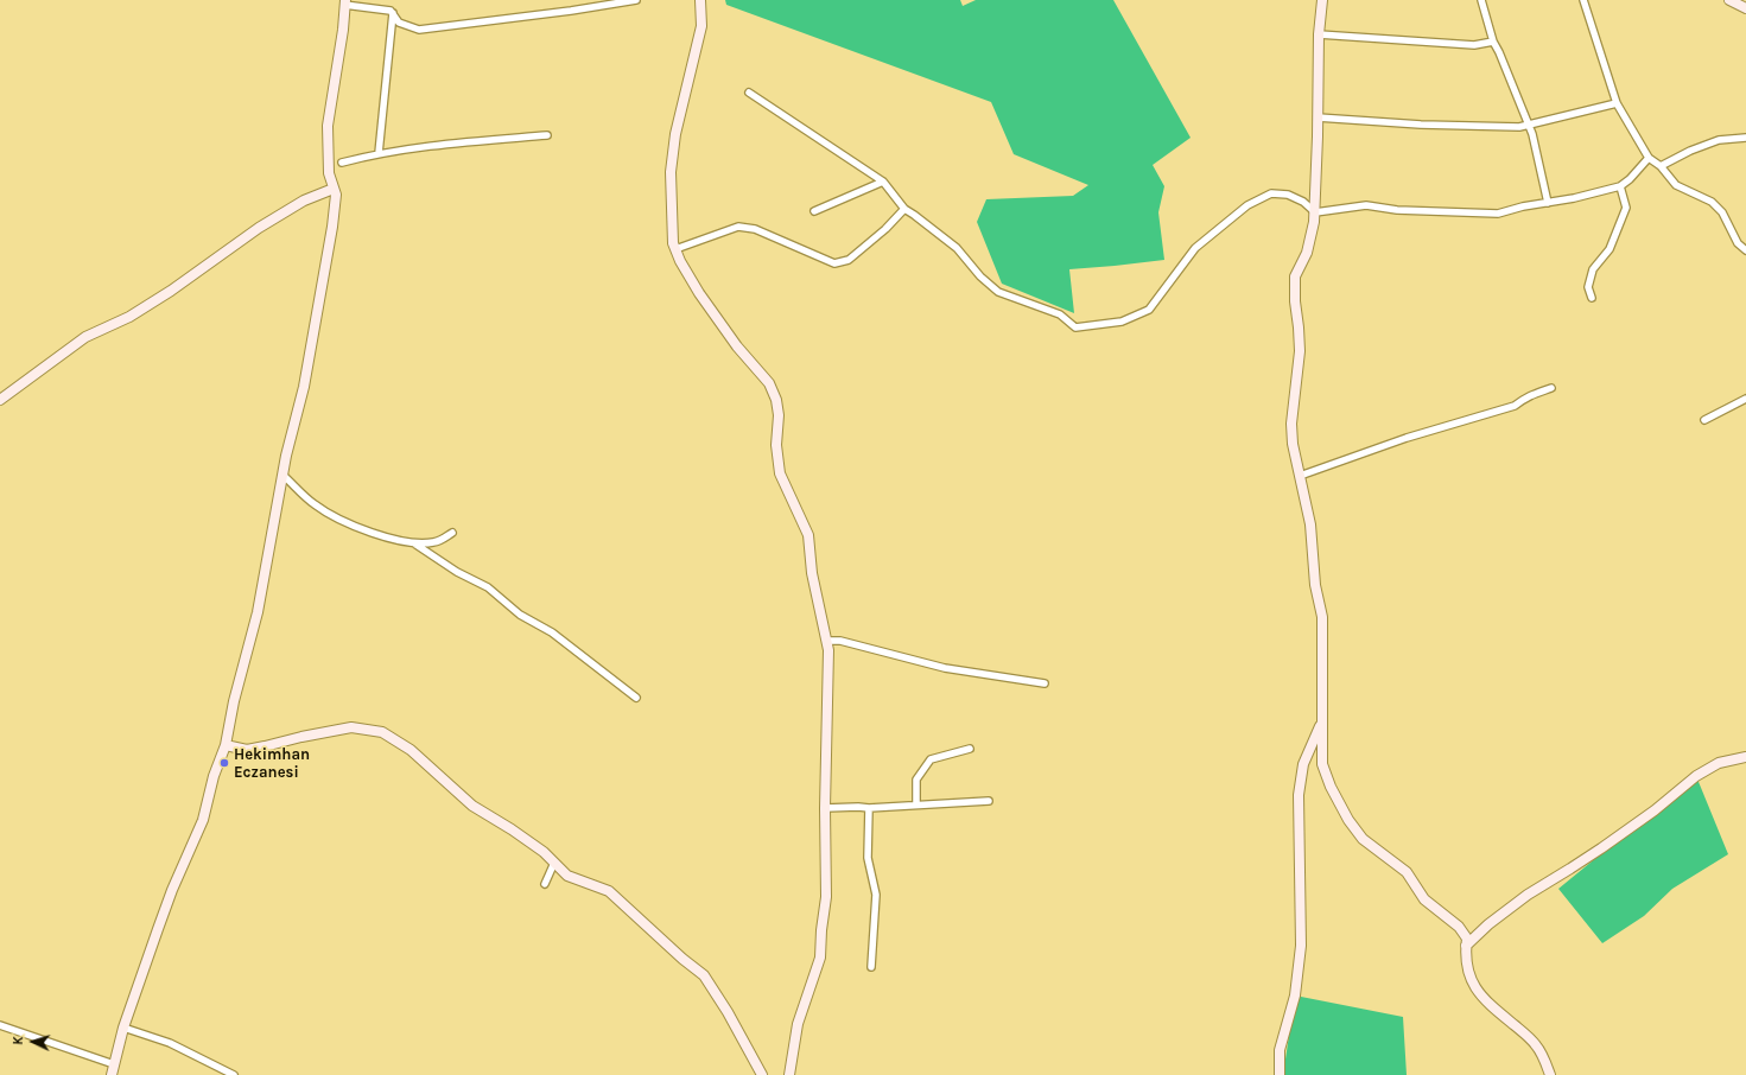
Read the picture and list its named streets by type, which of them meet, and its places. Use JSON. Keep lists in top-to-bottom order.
{
  "places": ["Hekimhan Eczanesi"],
  "north": "left"
}
